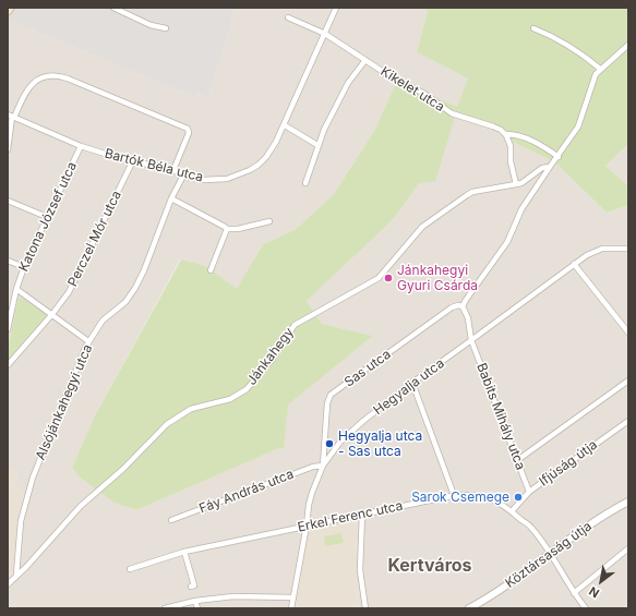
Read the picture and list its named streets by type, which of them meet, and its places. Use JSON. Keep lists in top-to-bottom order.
{
  "streets": {
    "street": [
      "Kikelet utca",
      "Bartók Béla utca",
      "Katona József utca",
      "Perczel Mór utca",
      "Jánkahegy",
      "Sas utca",
      "Hegyalja utca",
      "Alsójánkahegyi utca",
      "Babits Mihály utca",
      "Ifjúság útja",
      "Fáy András utca",
      "Erkel Ferenc utca",
      "Köztársaság útja"
    ]
  },
  "crossings": [
    ["Kikelet utca", "Bartók Béla utca"],
    ["Bartók Béla utca", "Katona József utca"],
    ["Bartók Béla utca", "Perczel Mór utca"],
    ["Bartók Béla utca", "Alsójánkahegyi utca"],
    ["Jánkahegy", "Alsójánkahegyi utca"],
    ["Sas utca", "Hegyalja utca"],
    ["Sas utca", "Fáy András utca"],
    ["Hegyalja utca", "Babits Mihály utca"],
    ["Hegyalja utca", "Fáy András utca"],
    ["Hegyalja utca", "Erkel Ferenc utca"],
    ["Babits Mihály utca", "Ifjúság útja"],
    ["Ifjúság útja", "Erkel Ferenc utca"],
    ["Erkel Ferenc utca", "Köztársaság útja"]
  ],
  "districts": ["Kertváros"],
  "places": ["Jánkahegyi Gyuri Csárda", "Hegyalja utca - Sas utca", "Sarok Csemege"],
  "north": "bottom left"
}
